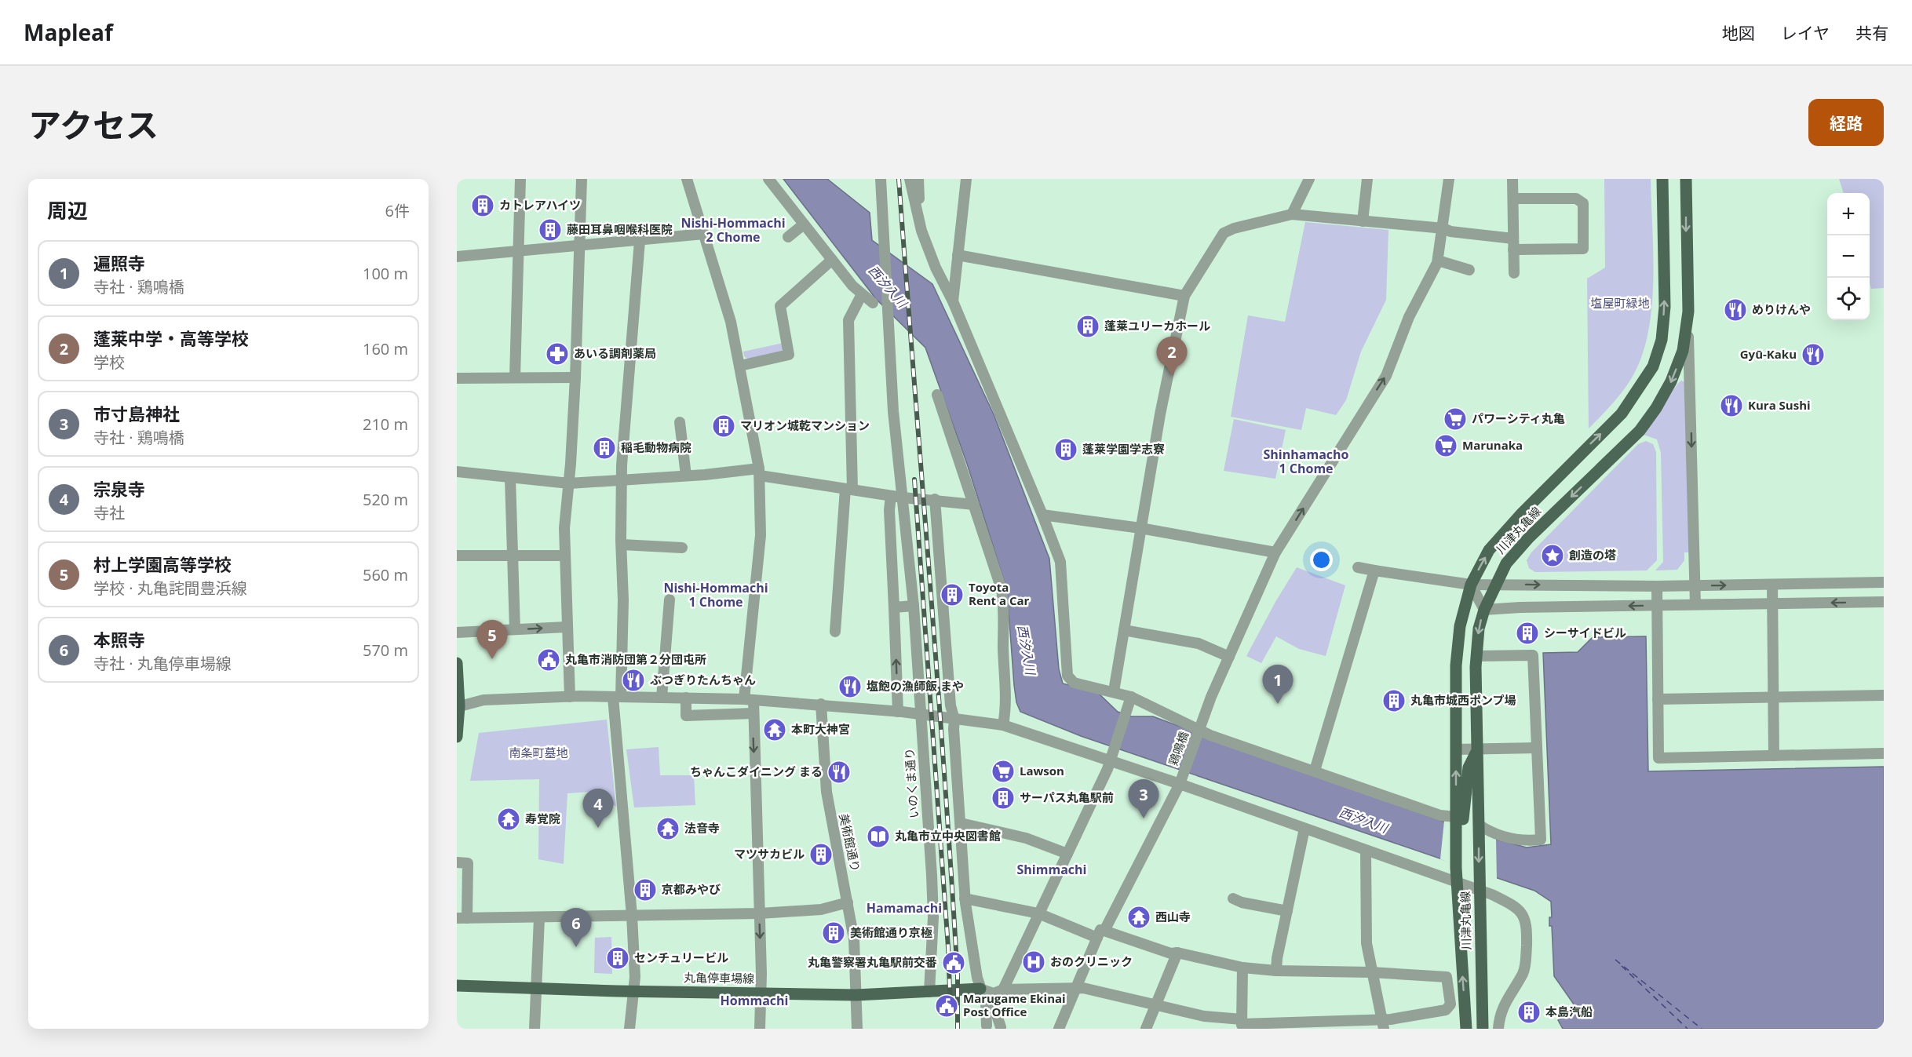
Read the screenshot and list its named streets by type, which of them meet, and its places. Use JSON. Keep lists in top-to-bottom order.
{
  "streets": {
    "main road": ["川津丸亀線", "丸亀停車場線"],
    "street": ["鶏鳴橋", "いのくま通り", "美術館通り"]
  },
  "crossings": [
    ["いのくま通り", "丸亀停車場線"],
    ["美術館通り", "丸亀停車場線"]
  ],
  "one_way": ["鶏鳴橋"],
  "districts": [
    "Nishi-Hommachi 2 Chome",
    "Shinhamacho 1 Chome",
    "Nishi-Hommachi 1 Chome",
    "Shimmachi",
    "Hamamachi",
    "Hommachi"
  ],
  "water": ["西汐入川"],
  "parks": ["塩屋町緑地", "南条町墓地"],
  "places": {
    "building": [
      "カトレアハイツ",
      "藤田耳鼻咽喉科医院",
      "蓬莱ユリーカホール",
      "マリオン城乾マンション",
      "稲毛動物病院",
      "蓬莱学園学志寮",
      "Toyota Rent a Car",
      "シーサイドビル",
      "丸亀市城西ポンプ場",
      "サーパス丸亀駅前",
      "マツサカビル",
      "京都みやび",
      "美術館通り京極",
      "センチュリービル",
      "本島汽船"
    ],
    "restaurant": [
      "めりけんや",
      "Gyū-Kaku",
      "Kura Sushi",
      "ぶつぎりたんちゃん",
      "塩飽の漁師飯 まや",
      "ちゃんこダイニング まる"
    ],
    "pharmacy": ["あいる調剤薬局"],
    "supermarket": ["パワーシティ丸亀", "Marunaka", "Lawson"],
    "place": ["創造の塔"],
    "public building": ["丸亀市消防団第２分団屯所", "丸亀警察署丸亀駅前交番", "Marugame Ekinai Post Office"],
    "temple": [
      "本町大神宮",
      "寿覚院",
      "法音寺",
      "西山寺"
    ],
    "library": ["丸亀市立中央図書館"],
    "hospital": ["おのクリニック"]
  },
  "page": {
    "header": "Mapleaf",
    "nav": ["地図", "レイヤ", "共有"],
    "title": "アクセス",
    "buttons": "経路",
    "heading": ["周辺", "6件"],
    "map_buttons": ["+", "−"],
    "list": [
      {
        "mark": "1",
        "name": "遍照寺",
        "note": "寺社 · 鶏鳴橋",
        "value": "100 m"
      },
      {
        "mark": "2",
        "name": "蓬莱中学・高等学校",
        "note": "学校",
        "value": "160 m"
      },
      {
        "mark": "3",
        "name": "市寸島神社",
        "note": "寺社 · 鶏鳴橋",
        "value": "210 m"
      },
      {
        "mark": "4",
        "name": "宗泉寺",
        "note": "寺社",
        "value": "520 m"
      },
      {
        "mark": "5",
        "name": "村上学園高等学校",
        "note": "学校 · 丸亀詫間豊浜線",
        "value": "560 m"
      },
      {
        "mark": "6",
        "name": "本照寺",
        "note": "寺社 · 丸亀停車場線",
        "value": "570 m"
      }
    ],
    "pins": [
      "2",
      "5",
      "1",
      "3",
      "4",
      "6"
    ]
  }
}
